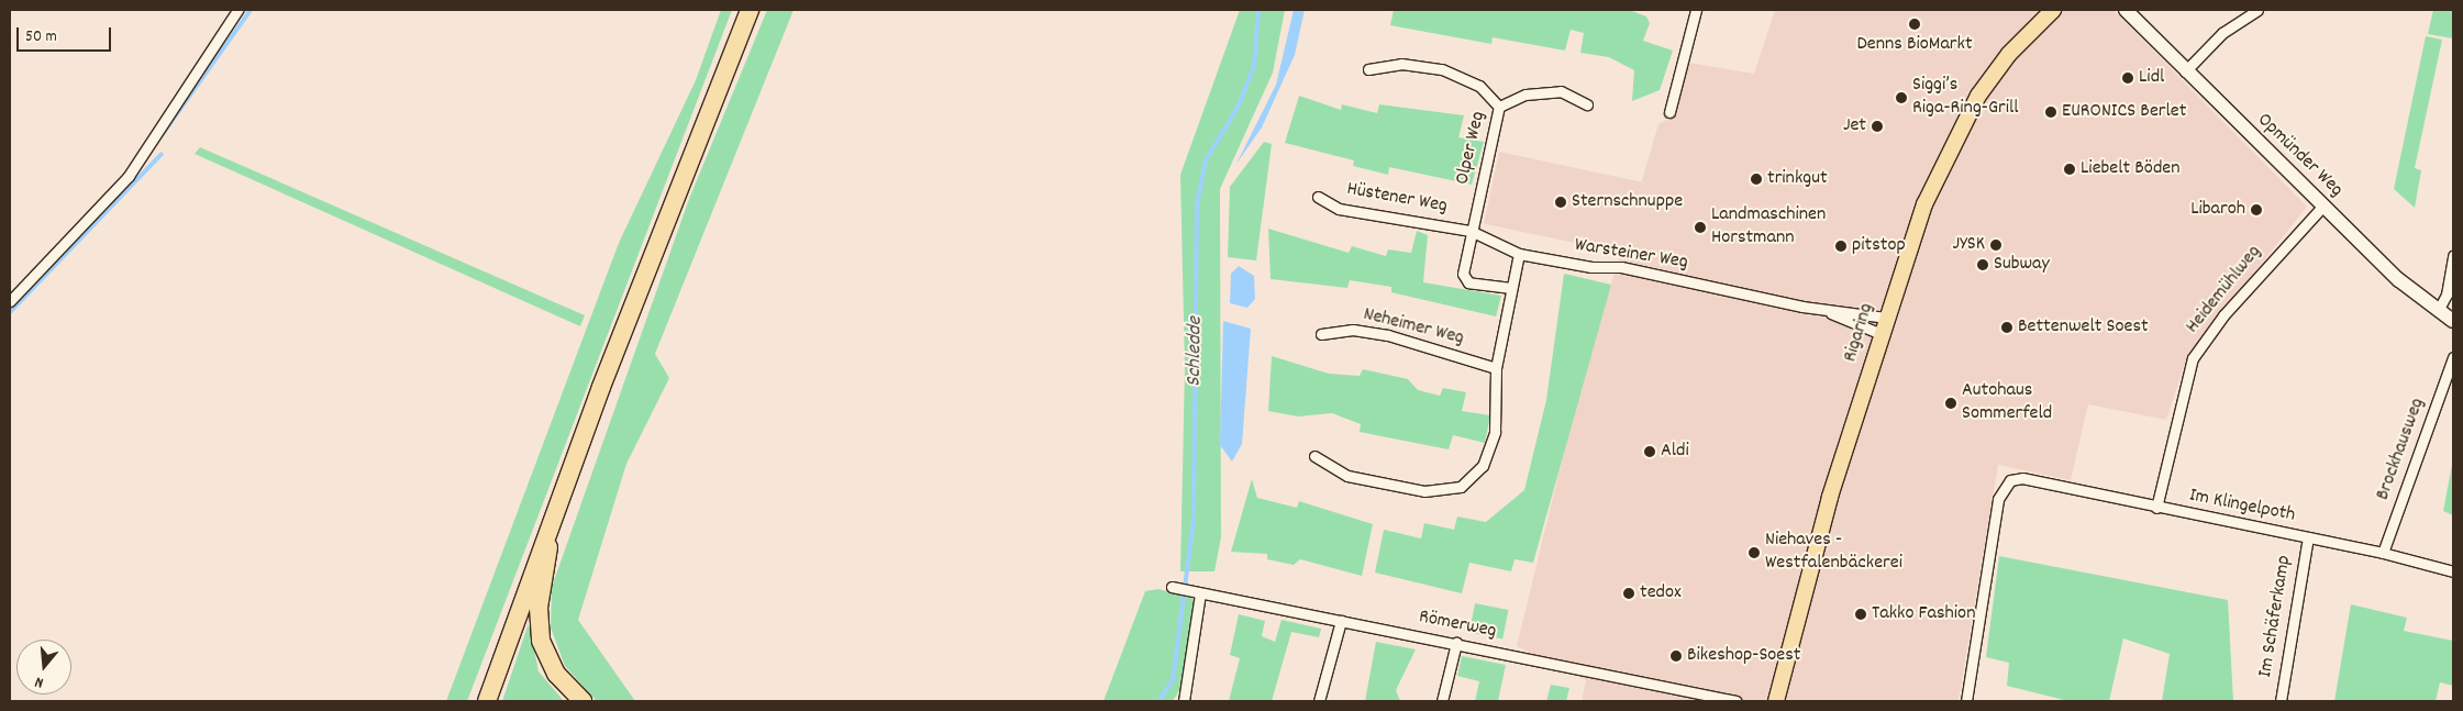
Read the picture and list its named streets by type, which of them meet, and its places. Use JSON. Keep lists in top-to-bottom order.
{
  "streets": {
    "main road": ["Rigaring"],
    "street": [
      "Olper Weg",
      "Opmünder Weg",
      "Hüstener Weg",
      "Warsteiner Weg",
      "Heidemühlweg",
      "Neheimer Weg",
      "Brockhausweg",
      "Im Klingelpoth",
      "Im Schäferkamp",
      "Römerweg"
    ]
  },
  "crossings": [
    ["Olper Weg", "Hüstener Weg"],
    ["Olper Weg", "Warsteiner Weg"],
    ["Opmünder Weg", "Heidemühlweg"],
    ["Hüstener Weg", "Warsteiner Weg"],
    ["Warsteiner Weg", "Rigaring"],
    ["Heidemühlweg", "Im Klingelpoth"],
    ["Brockhausweg", "Im Klingelpoth"],
    ["Im Klingelpoth", "Im Schäferkamp"]
  ],
  "water": ["Schledde"],
  "places": [
    "Denns BioMarkt",
    "Lidl",
    "Siggi’s Riga-Ring-Grill",
    "EURONICS Berlet",
    "Jet",
    "Liebelt Böden",
    "trinkgut",
    "Sternschnuppe",
    "Libaroh",
    "Landmaschinen Horstmann",
    "JYSK",
    "pitstop",
    "Subway",
    "Bettenwelt Soest",
    "Autohaus Sommerfeld",
    "Aldi",
    "Niehaves - Westfalenbäckerei",
    "tedox",
    "Takko Fashion",
    "Bikeshop-Soest"
  ],
  "scale_bar": "50 m",
  "north": "bottom"
}
